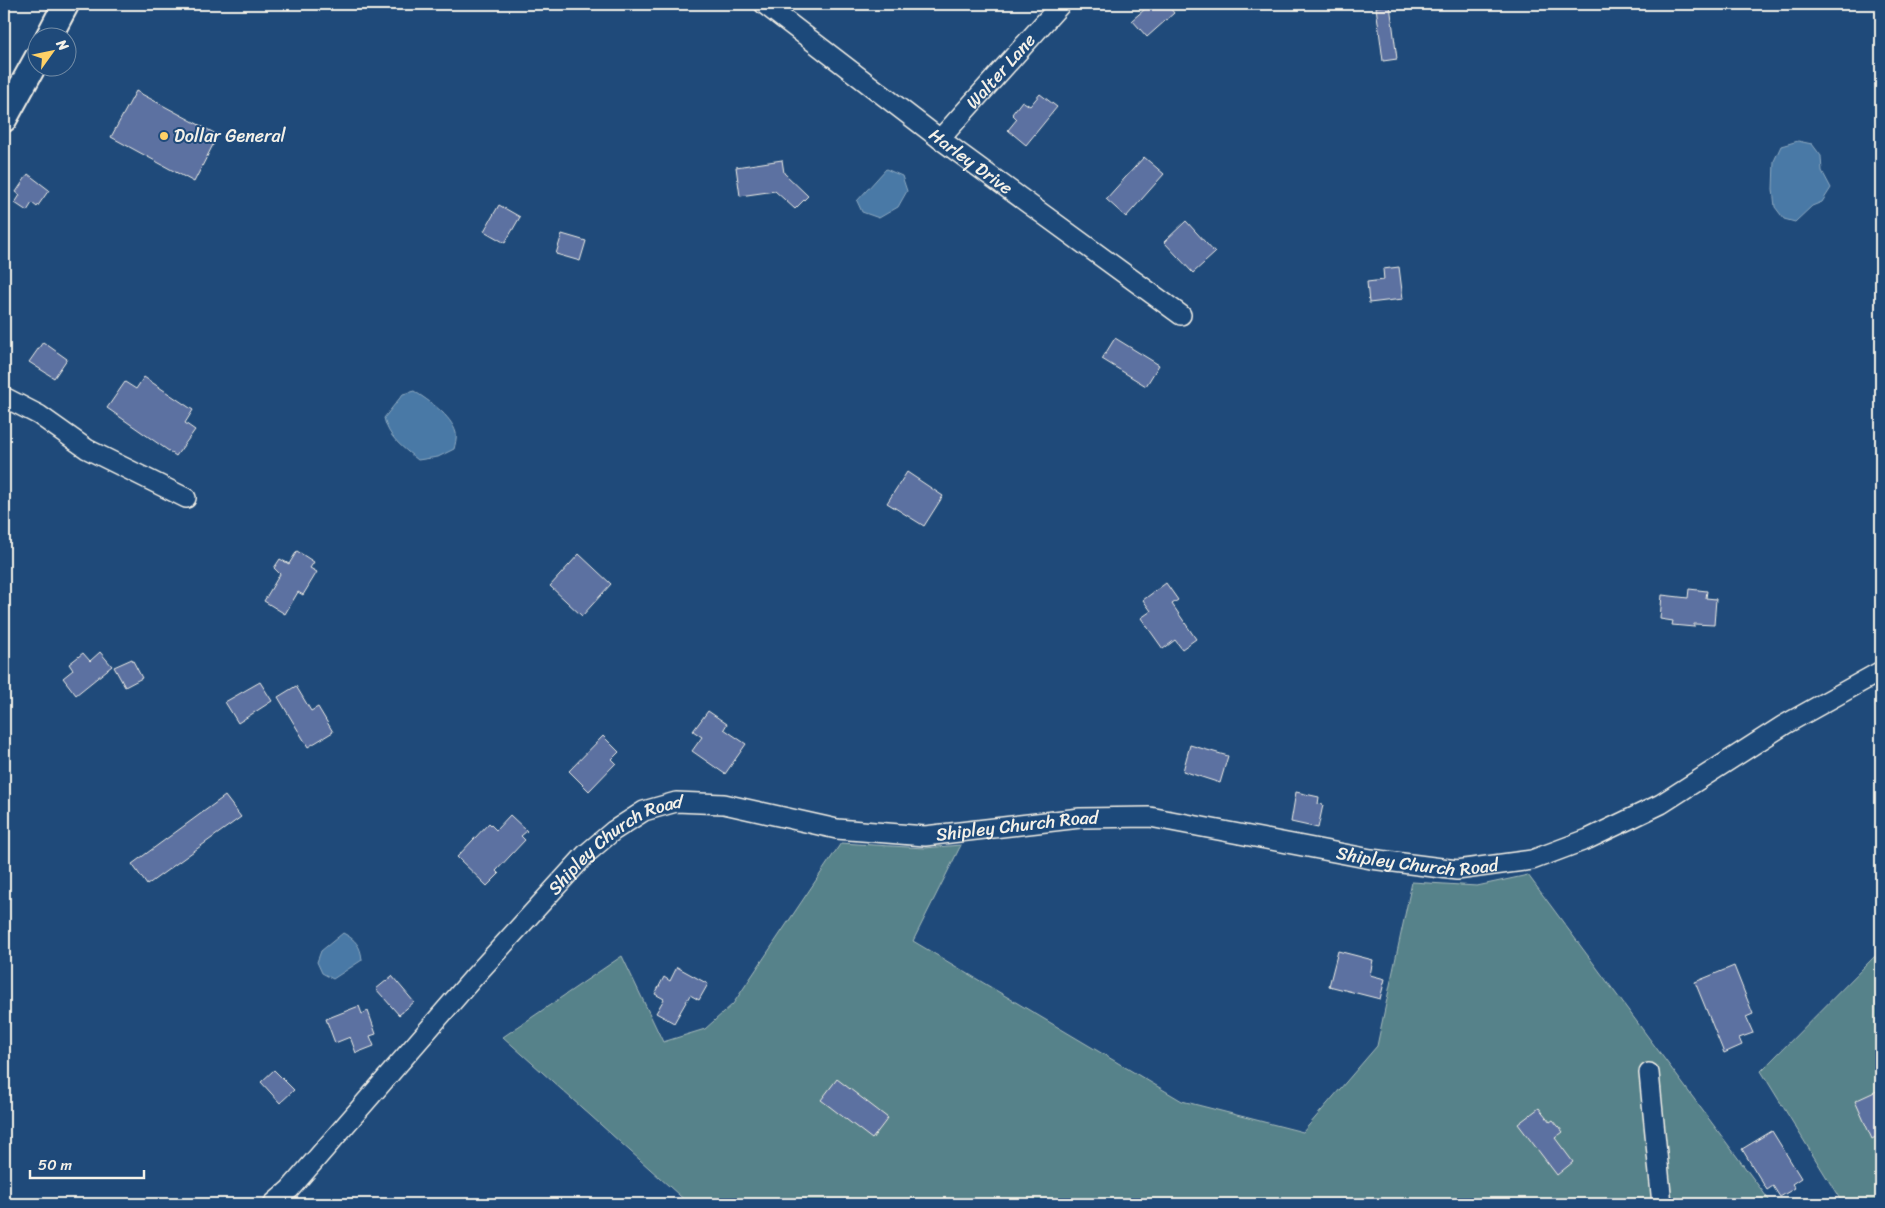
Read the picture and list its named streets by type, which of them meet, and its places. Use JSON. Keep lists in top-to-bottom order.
{
  "streets": {
    "street": ["Walter Lane", "Harley Drive", "Shipley Church Road"]
  },
  "crossings": [
    ["Walter Lane", "Harley Drive"]
  ],
  "places": ["Dollar General"],
  "scale_bar": "50 m",
  "north": "top right"
}
